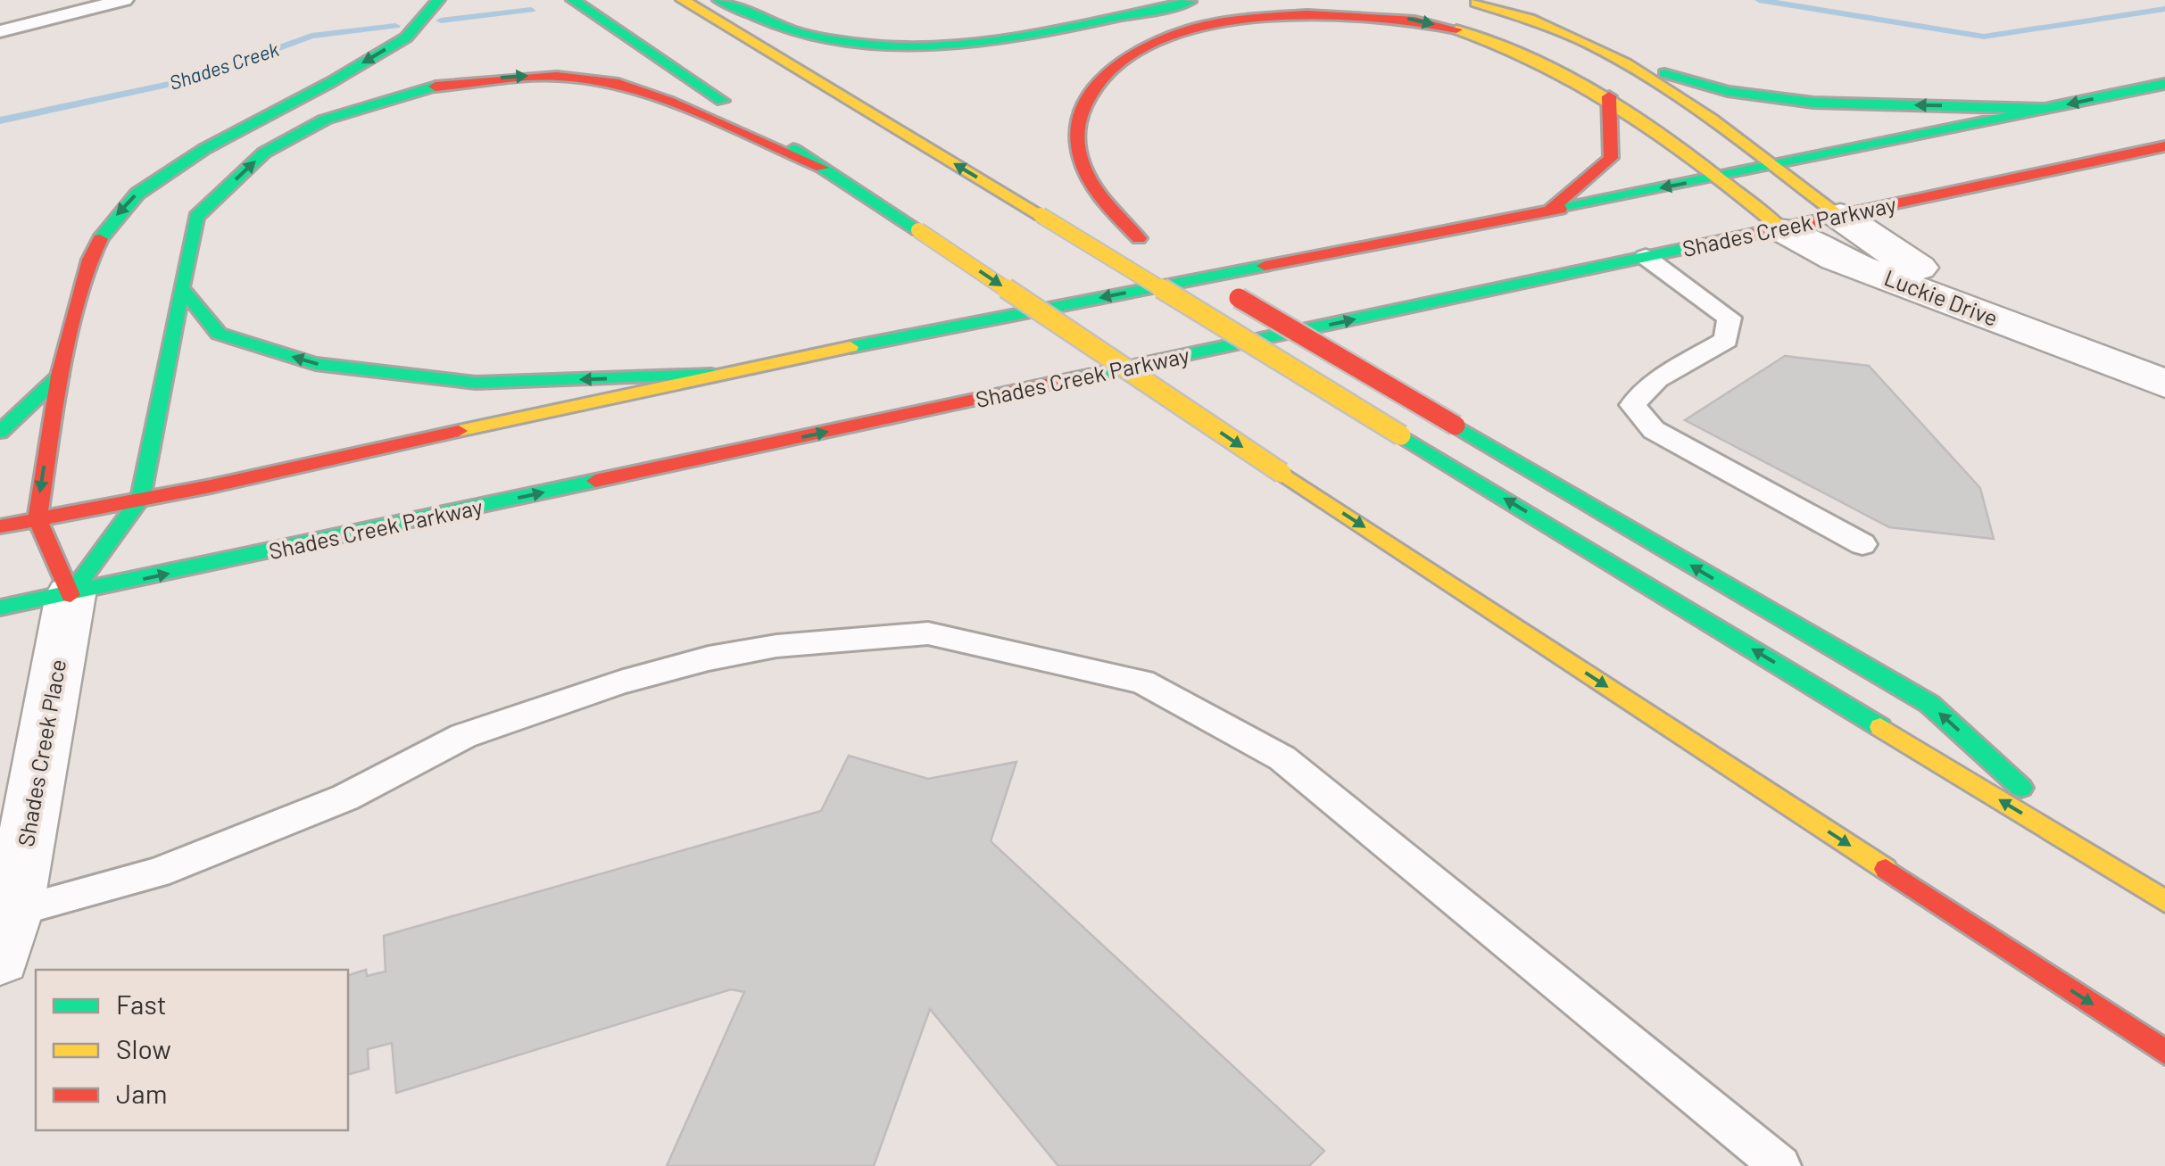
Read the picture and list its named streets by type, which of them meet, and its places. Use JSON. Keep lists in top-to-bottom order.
{
  "streets": {
    "main road": ["Shades Creek Parkway"],
    "street": ["Luckie Drive", "Shades Creek Place"]
  },
  "crossings": [
    ["Shades Creek Parkway", "Luckie Drive"],
    ["Shades Creek Parkway", "Shades Creek Place"]
  ],
  "water": ["Shades Creek"],
  "legend": ["Fast", "Slow", "Jam"]
}
